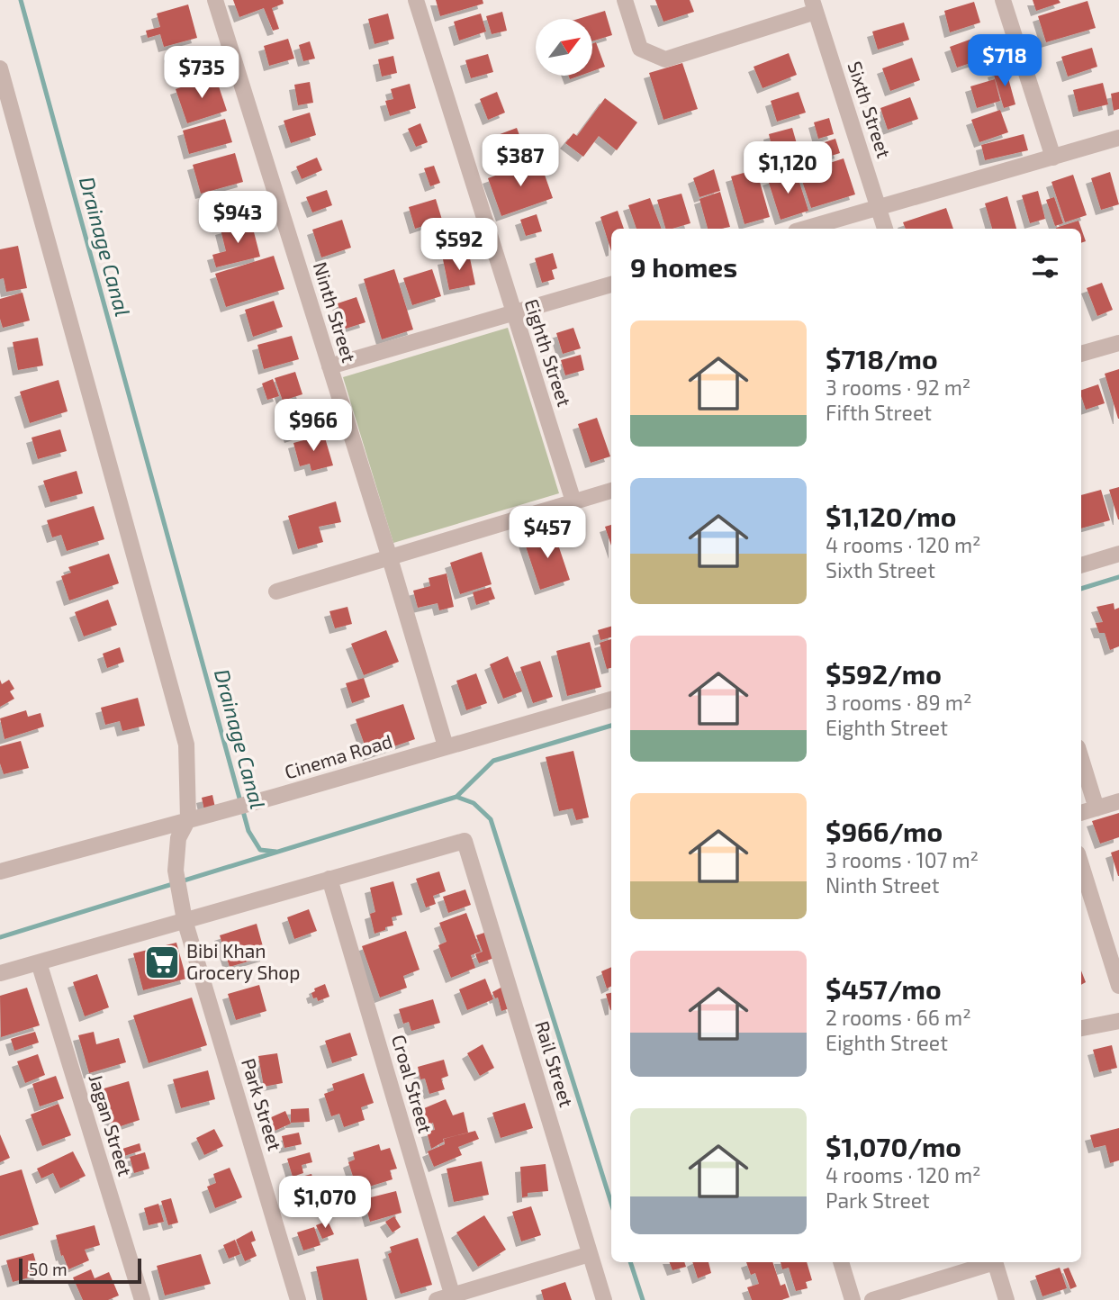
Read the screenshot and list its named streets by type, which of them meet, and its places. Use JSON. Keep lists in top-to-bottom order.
{
  "streets": {
    "street": [
      "Sixth Street",
      "Ninth Street",
      "Eighth Street",
      "Cinema Road",
      "Rail Street",
      "Croal Street",
      "Park Street",
      "Jagan Street"
    ]
  },
  "crossings": [
    ["Ninth Street", "Cinema Road"],
    ["Cinema Road", "Park Street"],
    ["Rail Street", "Croal Street"]
  ],
  "water": ["Drainage Canal"],
  "places": {
    "supermarket": ["Bibi Khan Grocery Shop"]
  },
  "scale_bar": "50 m",
  "north": "top right",
  "page": {
    "price": [
      "$718",
      "$735",
      "$387",
      "$1,120",
      "$943",
      "$592",
      "$966",
      "$457",
      "$1,070"
    ],
    "heading": "9 homes",
    "list": [
      {
        "name": "$718/mo",
        "note": "3 rooms · 92 m² · Fifth Street"
      },
      {
        "name": "$1,120/mo",
        "note": "4 rooms · 120 m² · Sixth Street"
      },
      {
        "name": "$592/mo",
        "note": "3 rooms · 89 m² · Eighth Street"
      },
      {
        "name": "$966/mo",
        "note": "3 rooms · 107 m² · Ninth Street"
      },
      {
        "name": "$457/mo",
        "note": "2 rooms · 66 m² · Eighth Street"
      },
      {
        "name": "$1,070/mo",
        "note": "4 rooms · 120 m² · Park Street"
      }
    ],
    "scale": "50 m"
  }
}
